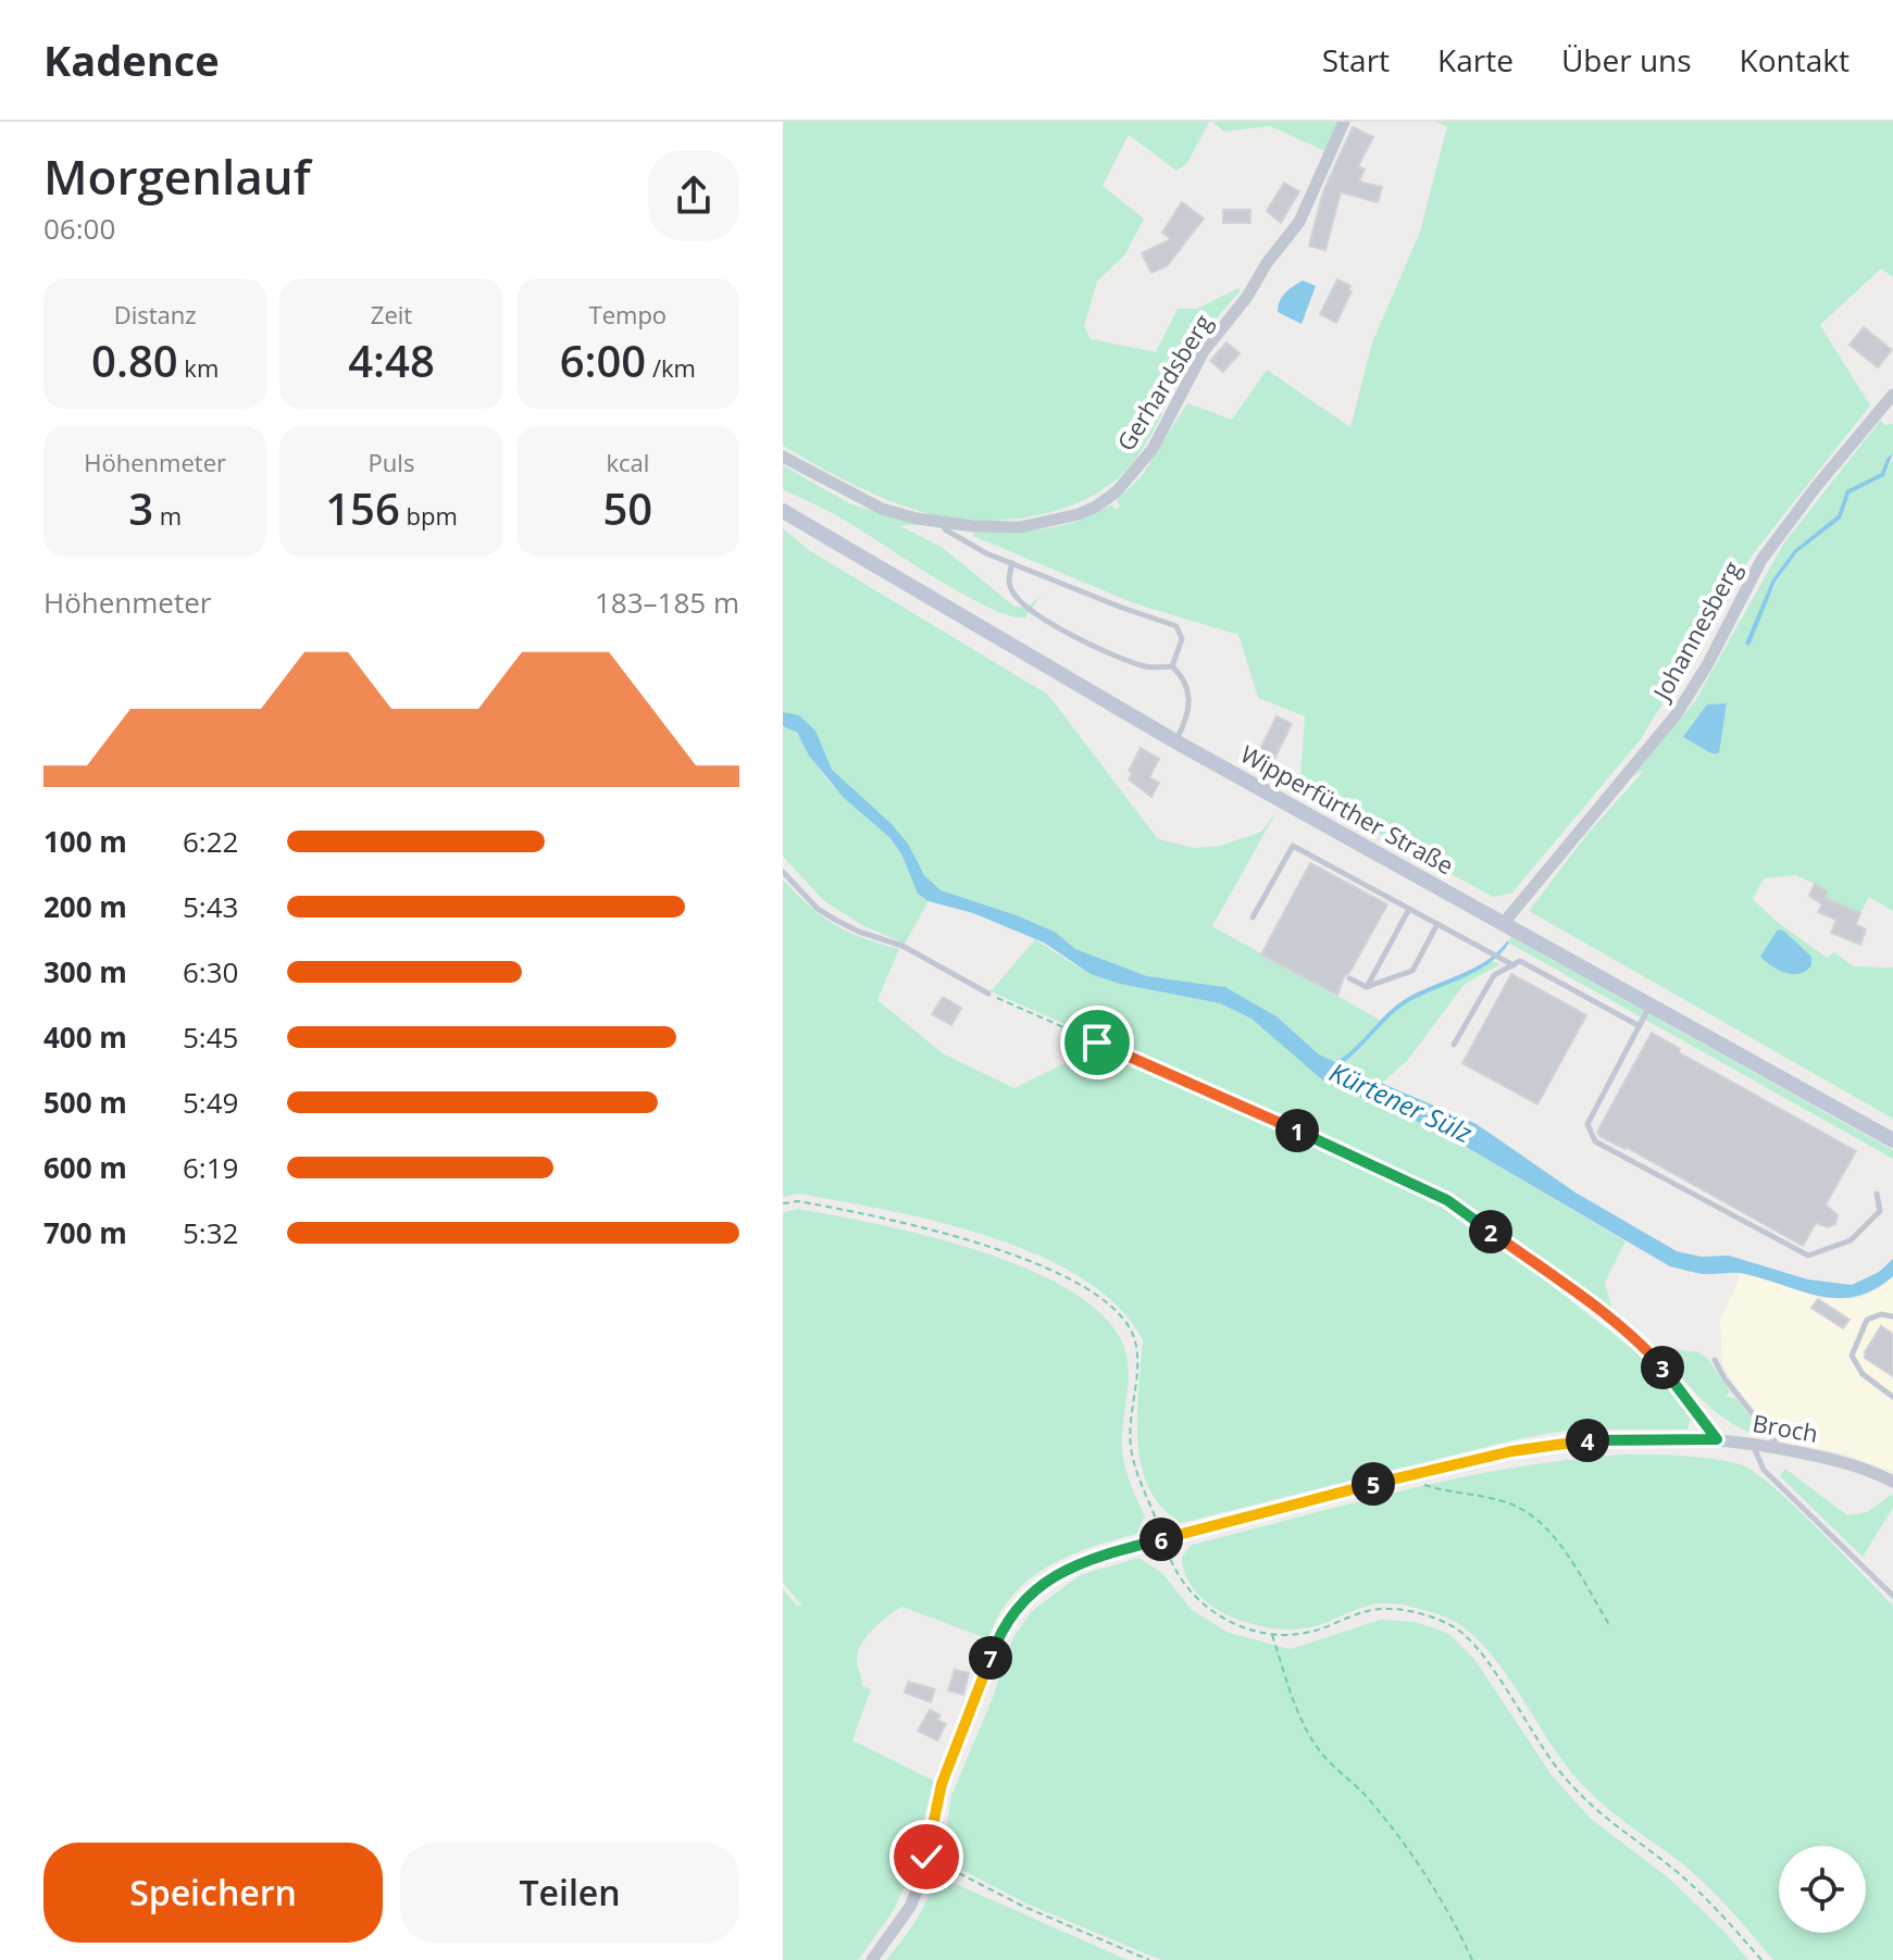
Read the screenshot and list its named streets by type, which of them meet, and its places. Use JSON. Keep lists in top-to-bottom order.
{
  "streets": {
    "main road": ["Wipperfürther Straße"],
    "street": ["Gerhardsberg", "Johannesberg", "Broch"]
  },
  "crossings": [
    ["Johannesberg", "Wipperfürther Straße"]
  ],
  "water": ["Kürtener Sülz"],
  "page": {
    "header": "Kadence",
    "nav": [
      "Start",
      "Karte",
      "Über uns",
      "Kontakt"
    ],
    "heading": ["Morgenlauf", "06:00"],
    "stats": [
      ["Distanz", "0.80 km"],
      ["Zeit", "4:48"],
      ["Tempo", "6:00 /km"],
      ["Höhenmeter", "3 m"],
      ["Puls", "156 bpm"],
      ["kcal", "50"]
    ],
    "chart": ["Höhenmeter", "183–185 m"],
    "list": [
      {
        "name": "100 m",
        "note": "6:22"
      },
      {
        "name": "200 m",
        "note": "5:43"
      },
      {
        "name": "300 m",
        "note": "6:30"
      },
      {
        "name": "400 m",
        "note": "5:45"
      },
      {
        "name": "500 m",
        "note": "5:49"
      },
      {
        "name": "600 m",
        "note": "6:19"
      },
      {
        "name": "700 m",
        "note": "5:32"
      }
    ],
    "pins": [
      "1",
      "2",
      "3",
      "4",
      "5",
      "6",
      "7"
    ],
    "buttons": ["Speichern", "Teilen"]
  }
}
